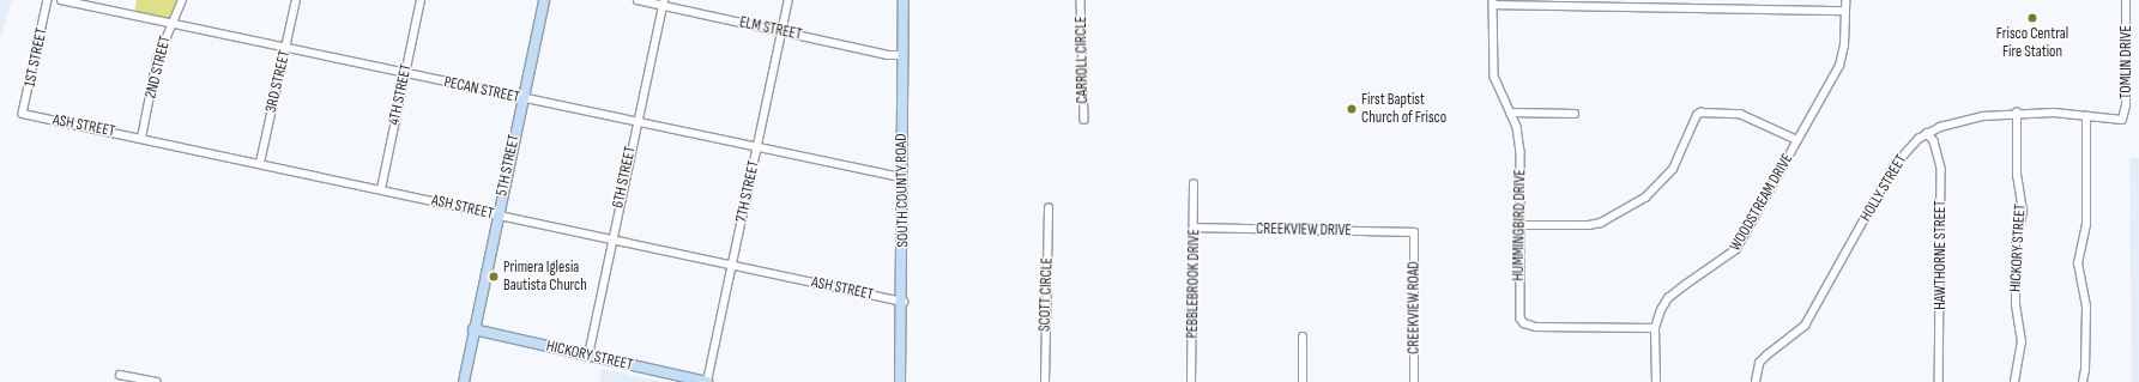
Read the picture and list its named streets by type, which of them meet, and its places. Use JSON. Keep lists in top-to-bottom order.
{
  "streets": {
    "street": [
      "ELM STREET",
      "1ST STREET",
      "CARROLL CIRCLE",
      "TOMLIN DRIVE",
      "2ND STREET",
      "3RD STREET",
      "PECAN STREET",
      "4TH STREET",
      "ASH STREET",
      "5TH STREET",
      "6TH STREET",
      "HOLLY STREET",
      "SOUTH COUNTY ROAD",
      "7TH STREET",
      "WOODSTREAM DRIVE",
      "HUMMINGBIRD DRIVE",
      "CREEKVIEW DRIVE",
      "HICKORY STREET",
      "HAWTHORNE STREET",
      "PEBBLEBROOK DRIVE",
      "SCOTT CIRCLE",
      "CREEKVIEW ROAD"
    ]
  },
  "crossings": [
    ["ELM STREET", "6TH STREET"],
    ["ELM STREET", "SOUTH COUNTY ROAD"],
    ["ELM STREET", "7TH STREET"],
    ["1ST STREET", "ASH STREET"],
    ["TOMLIN DRIVE", "HOLLY STREET"],
    ["2ND STREET", "PECAN STREET"],
    ["2ND STREET", "ASH STREET"],
    ["3RD STREET", "PECAN STREET"],
    ["3RD STREET", "ASH STREET"],
    ["PECAN STREET", "4TH STREET"],
    ["PECAN STREET", "5TH STREET"],
    ["PECAN STREET", "6TH STREET"],
    ["PECAN STREET", "SOUTH COUNTY ROAD"],
    ["PECAN STREET", "7TH STREET"],
    ["4TH STREET", "ASH STREET"],
    ["ASH STREET", "5TH STREET"],
    ["ASH STREET", "6TH STREET"],
    ["ASH STREET", "SOUTH COUNTY ROAD"],
    ["ASH STREET", "7TH STREET"],
    ["5TH STREET", "HICKORY STREET"],
    ["6TH STREET", "HICKORY STREET"],
    ["HOLLY STREET", "HICKORY STREET"],
    ["HOLLY STREET", "HAWTHORNE STREET"],
    ["7TH STREET", "HICKORY STREET"],
    ["WOODSTREAM DRIVE", "HUMMINGBIRD DRIVE"],
    ["CREEKVIEW DRIVE", "PEBBLEBROOK DRIVE"],
    ["CREEKVIEW DRIVE", "CREEKVIEW ROAD"]
  ],
  "places": ["Frisco Central Fire Station", "First Baptist Church of Frisco", "Primera Iglesia Bautista Church"]
}
